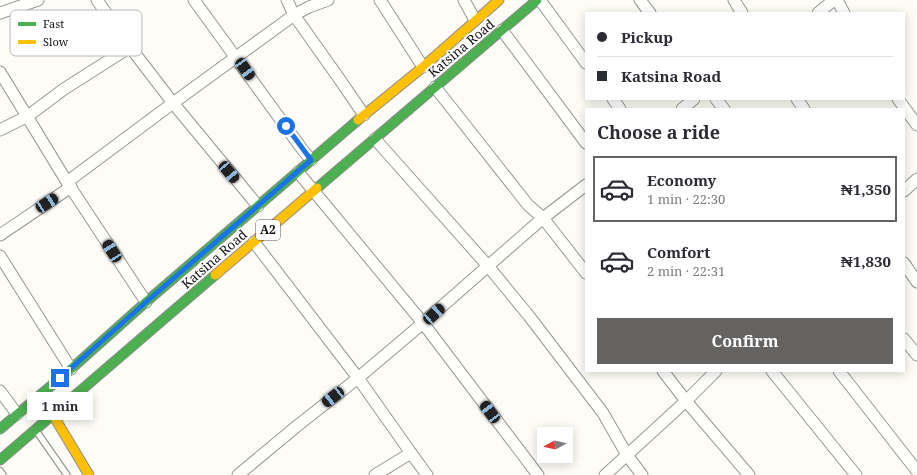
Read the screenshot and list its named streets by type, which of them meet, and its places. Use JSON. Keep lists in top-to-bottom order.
{
  "streets": {
    "main road": ["Katsina Road", "A2"]
  },
  "legend": ["Fast", "Slow"],
  "north": "left",
  "page": {
    "banner": ["Pickup", "Katsina Road"],
    "heading": "Choose a ride",
    "list": [
      {
        "name": "Economy",
        "note": "1 min · 22:30",
        "value": "₦1,350"
      },
      {
        "name": "Comfort",
        "note": "2 min · 22:31",
        "value": "₦1,830"
      }
    ],
    "buttons": "Confirm",
    "bubble": "1 min"
  }
}
